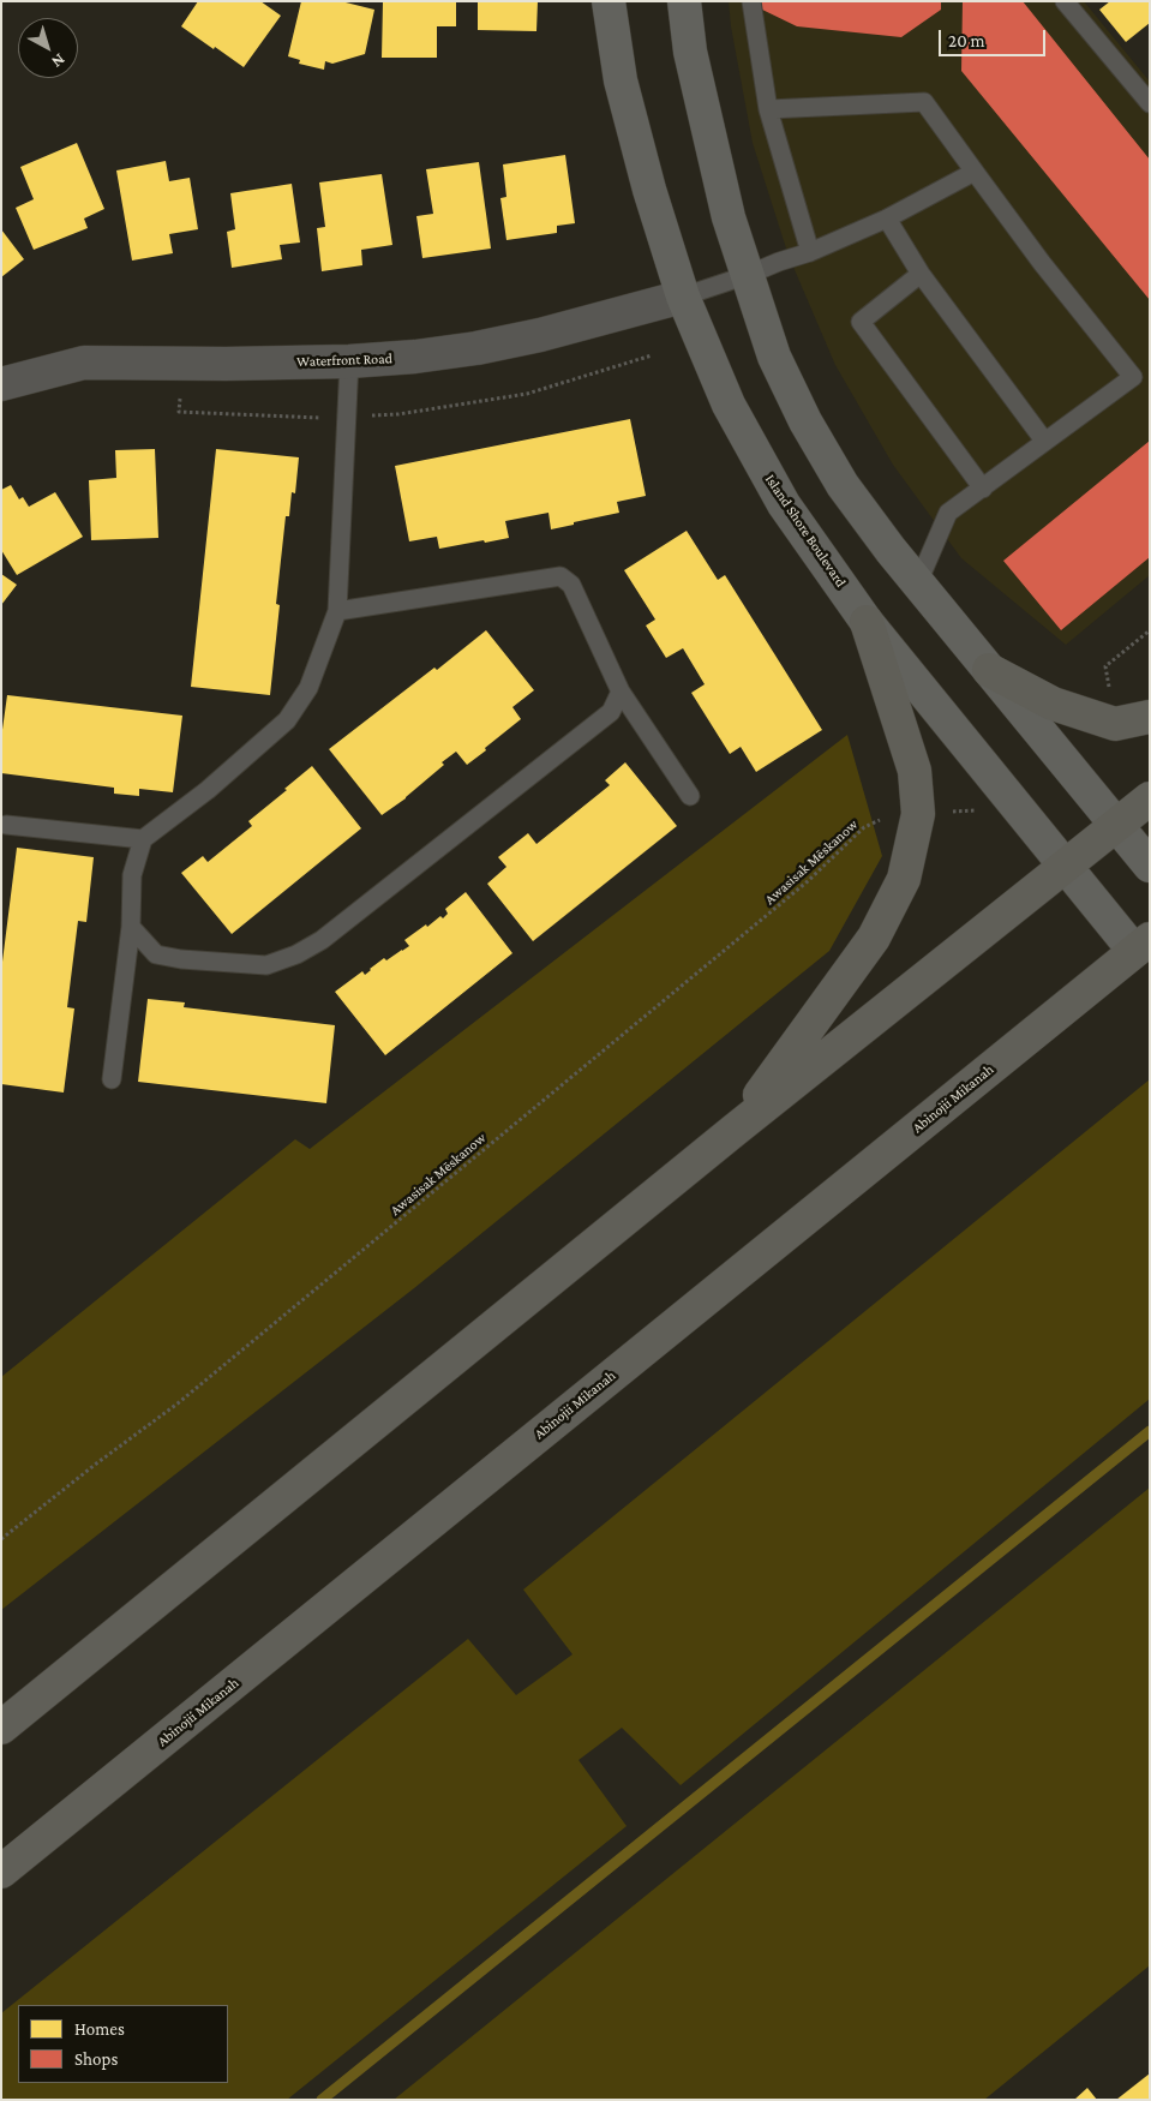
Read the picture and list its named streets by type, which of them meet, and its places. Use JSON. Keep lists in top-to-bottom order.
{
  "streets": {
    "main road": ["Abinojii Mikanah"],
    "street": ["Waterfront Road", "Island Shore Boulevard"],
    "path": ["Awasisak Mēskanow"]
  },
  "crossings": [
    ["Waterfront Road", "Island Shore Boulevard"],
    ["Island Shore Boulevard", "Abinojii Mikanah"]
  ],
  "legend": ["Homes", "Shops"],
  "scale_bar": "20 m",
  "north": "bottom right"
}
